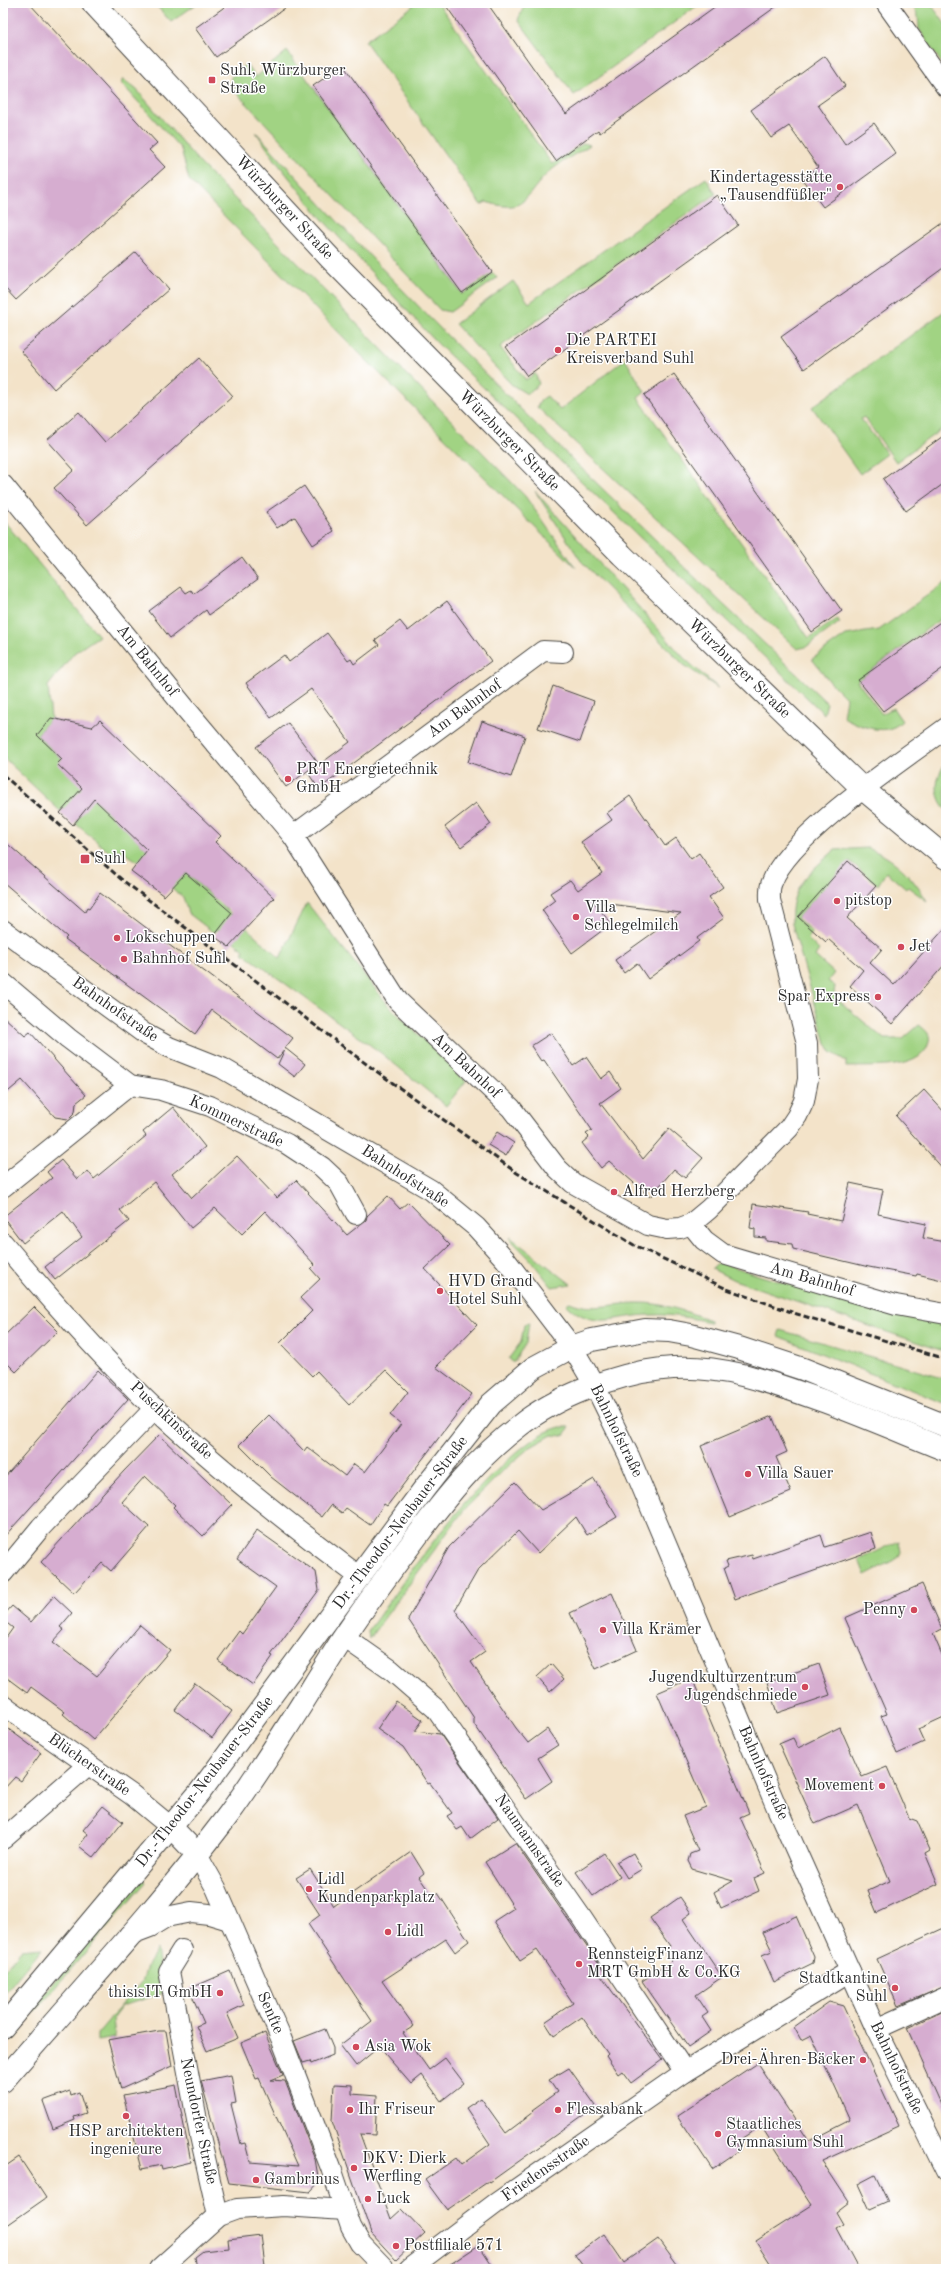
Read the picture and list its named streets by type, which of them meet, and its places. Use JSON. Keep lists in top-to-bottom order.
{
  "streets": {
    "main road": ["Würzburger Straße", "Dr.-Theodor-Neubauer-Straße", "Senfte"],
    "street": [
      "Am Bahnhof",
      "Bahnhofstraße",
      "Kommerstraße",
      "Puschkinstraße",
      "Blücherstraße",
      "Naumannstraße",
      "Neundorfer Straße",
      "Friedensstraße"
    ]
  },
  "crossings": [
    ["Würzburger Straße", "Am Bahnhof"],
    ["Bahnhofstraße", "Dr.-Theodor-Neubauer-Straße"],
    ["Bahnhofstraße", "Friedensstraße"],
    ["Puschkinstraße", "Dr.-Theodor-Neubauer-Straße"],
    ["Dr.-Theodor-Neubauer-Straße", "Blücherstraße"],
    ["Dr.-Theodor-Neubauer-Straße", "Naumannstraße"],
    ["Dr.-Theodor-Neubauer-Straße", "Senfte"],
    ["Blücherstraße", "Senfte"],
    ["Naumannstraße", "Friedensstraße"]
  ],
  "places": {
    "transit": ["Suhl, Würzburger Straße", "Suhl"],
    "other": [
      "Kindertagesstätte „Tausendfüßler\"",
      "Die PARTEI Kreisverband Suhl",
      "PRT Energietechnik GmbH",
      "pitstop",
      "Villa Schlegelmilch",
      "Lokschuppen",
      "Jet",
      "Bahnhof Suhl",
      "Spar Express",
      "Alfred Herzberg",
      "HVD Grand Hotel Suhl",
      "Villa Sauer",
      "Penny",
      "Villa Krämer",
      "Jugendkulturzentrum Jugendschmiede",
      "Movement",
      "Lidl Kundenparkplatz",
      "Lidl",
      "RennsteigFinanz MRT GmbH & Co.KG",
      "Stadtkantine Suhl",
      "thisisIT GmbH",
      "Asia Wok",
      "Drei-Ähren-Bäcker",
      "Ihr Friseur",
      "Flessabank",
      "HSP architekten ingenieure",
      "Staatliches Gymnasium Suhl",
      "DKV: Dierk Werfling",
      "Gambrinus",
      "Luck",
      "Postfiliale 571"
    ]
  }
}
